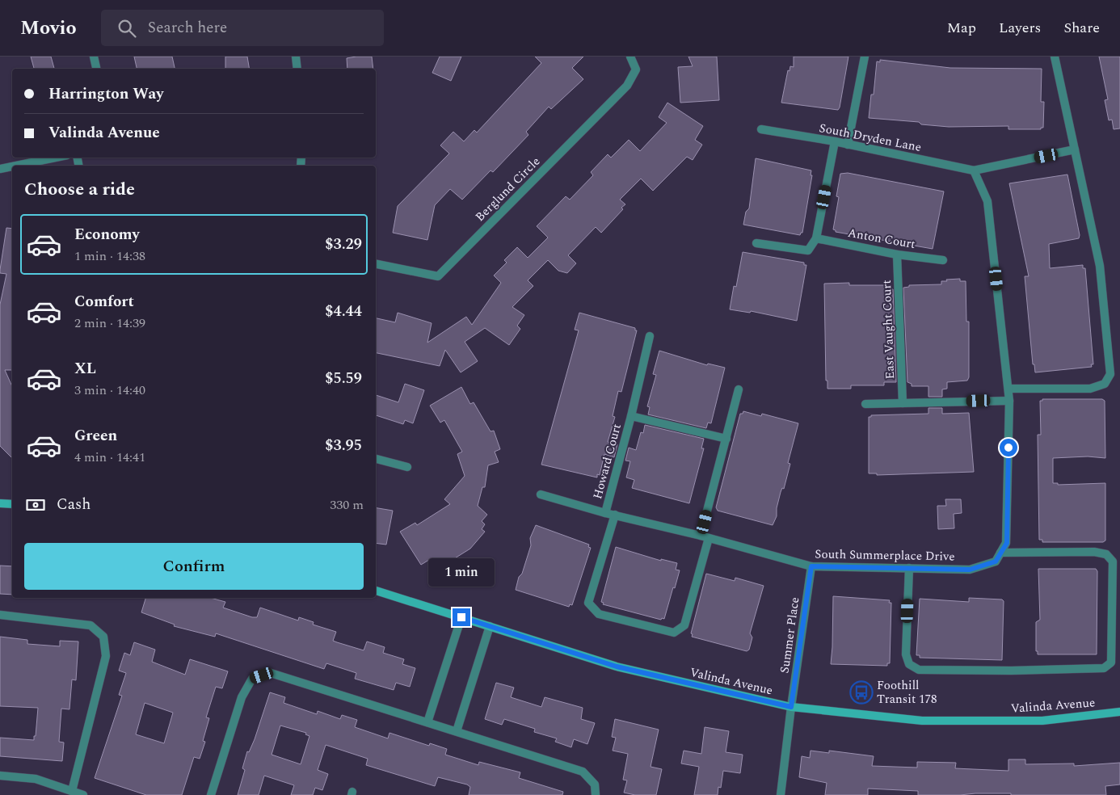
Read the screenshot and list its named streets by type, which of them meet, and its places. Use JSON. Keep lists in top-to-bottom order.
{
  "streets": {
    "main road": ["Valinda Avenue"],
    "street": [
      "South Dryden Lane",
      "Berglund Circle",
      "Anton Court",
      "East Vaught Court",
      "Howard Court",
      "South Summerplace Drive",
      "Summer Place"
    ]
  },
  "crossings": [
    ["Anton Court", "East Vaught Court"],
    ["Howard Court", "South Summerplace Drive"],
    ["South Summerplace Drive", "Summer Place"],
    ["Summer Place", "Valinda Avenue"]
  ],
  "places": {
    "bus stop": ["Foothill Transit 178"]
  },
  "page": {
    "header": "Movio",
    "search": "Search here",
    "nav": ["Map", "Layers", "Share"],
    "banner": ["Harrington Way", "Valinda Avenue"],
    "heading": "Choose a ride",
    "list": [
      {
        "name": "Economy",
        "note": "1 min · 14:38",
        "value": "$3.29"
      },
      {
        "name": "Comfort",
        "note": "2 min · 14:39",
        "value": "$4.44"
      },
      {
        "name": "XL",
        "note": "3 min · 14:40",
        "value": "$5.59"
      },
      {
        "name": "Green",
        "note": "4 min · 14:41",
        "value": "$3.95"
      }
    ],
    "pay": ["Cash", "330 m"],
    "buttons": "Confirm",
    "bubble": "1 min"
  }
}
